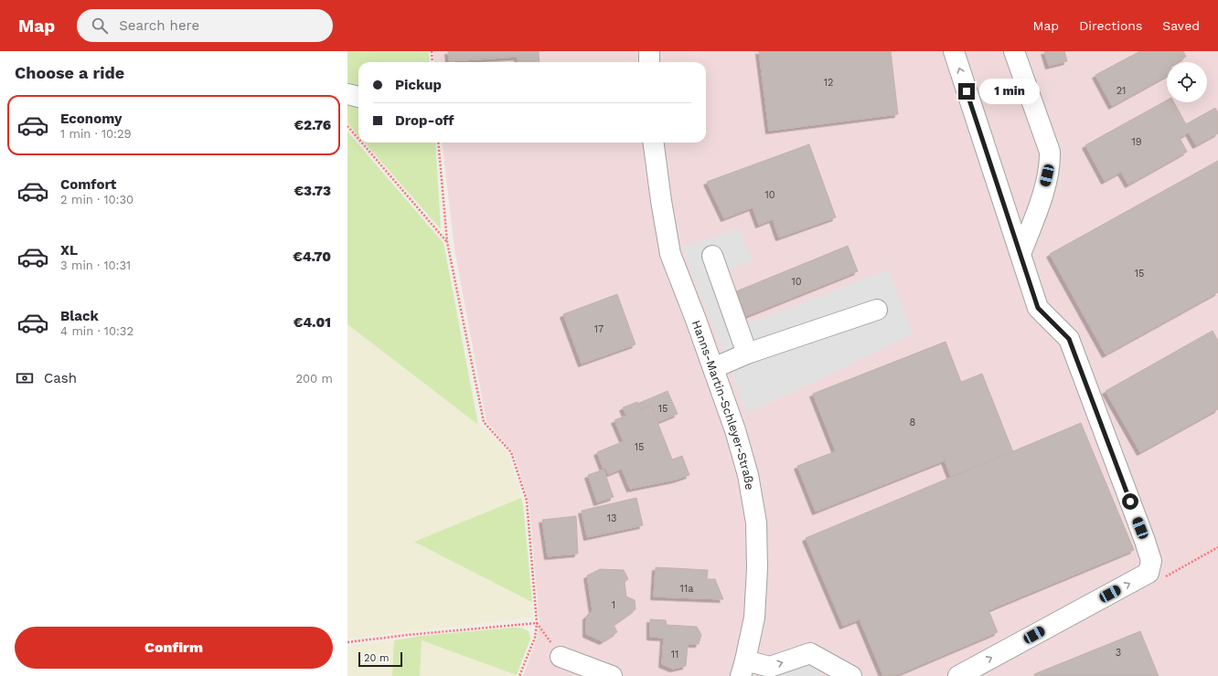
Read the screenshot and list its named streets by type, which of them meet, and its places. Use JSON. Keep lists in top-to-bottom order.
{
  "streets": {
    "street": ["Hanns-Martin-Schleyer-Straße"]
  },
  "house_numbers": [
    "12",
    "21",
    "19",
    "10",
    "15",
    "10",
    "17",
    "15",
    "8",
    "15",
    "13",
    "11a",
    "1",
    "3",
    "11"
  ],
  "scale_bar": "20 m",
  "page": {
    "header": "Map",
    "search": "Search here",
    "nav": ["Map", "Directions", "Saved"],
    "heading": "Choose a ride",
    "banner": ["Pickup", "Drop-off"],
    "bubble": "1 min",
    "list": [
      {
        "name": "Economy",
        "note": "1 min · 10:29",
        "value": "€2.76"
      },
      {
        "name": "Comfort",
        "note": "2 min · 10:30",
        "value": "€3.73"
      },
      {
        "name": "XL",
        "note": "3 min · 10:31",
        "value": "€4.70"
      },
      {
        "name": "Black",
        "note": "4 min · 10:32",
        "value": "€4.01"
      }
    ],
    "pay": ["Cash", "200 m"],
    "buttons": "Confirm",
    "scale": "20 m"
  }
}
